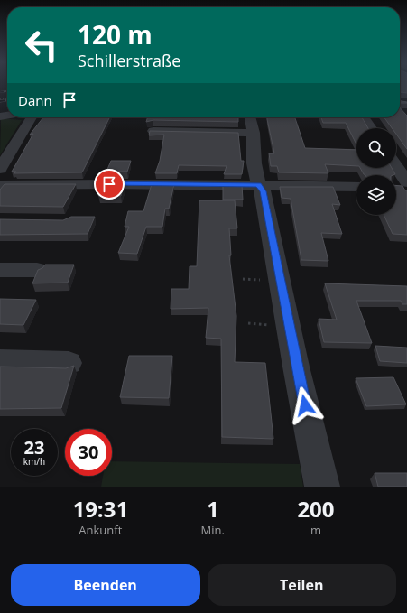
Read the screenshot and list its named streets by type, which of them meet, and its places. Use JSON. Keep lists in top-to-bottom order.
{
  "page": {
    "turn": ["120 m", "Schillerstraße"],
    "then": "Dann",
    "speed": "23 km/h",
    "limit": "30",
    "eta": [
      "19:31",
      "Ankunft",
      "1",
      "Min.",
      "200",
      "m"
    ],
    "buttons": ["Beenden", "Teilen"]
  }
}
